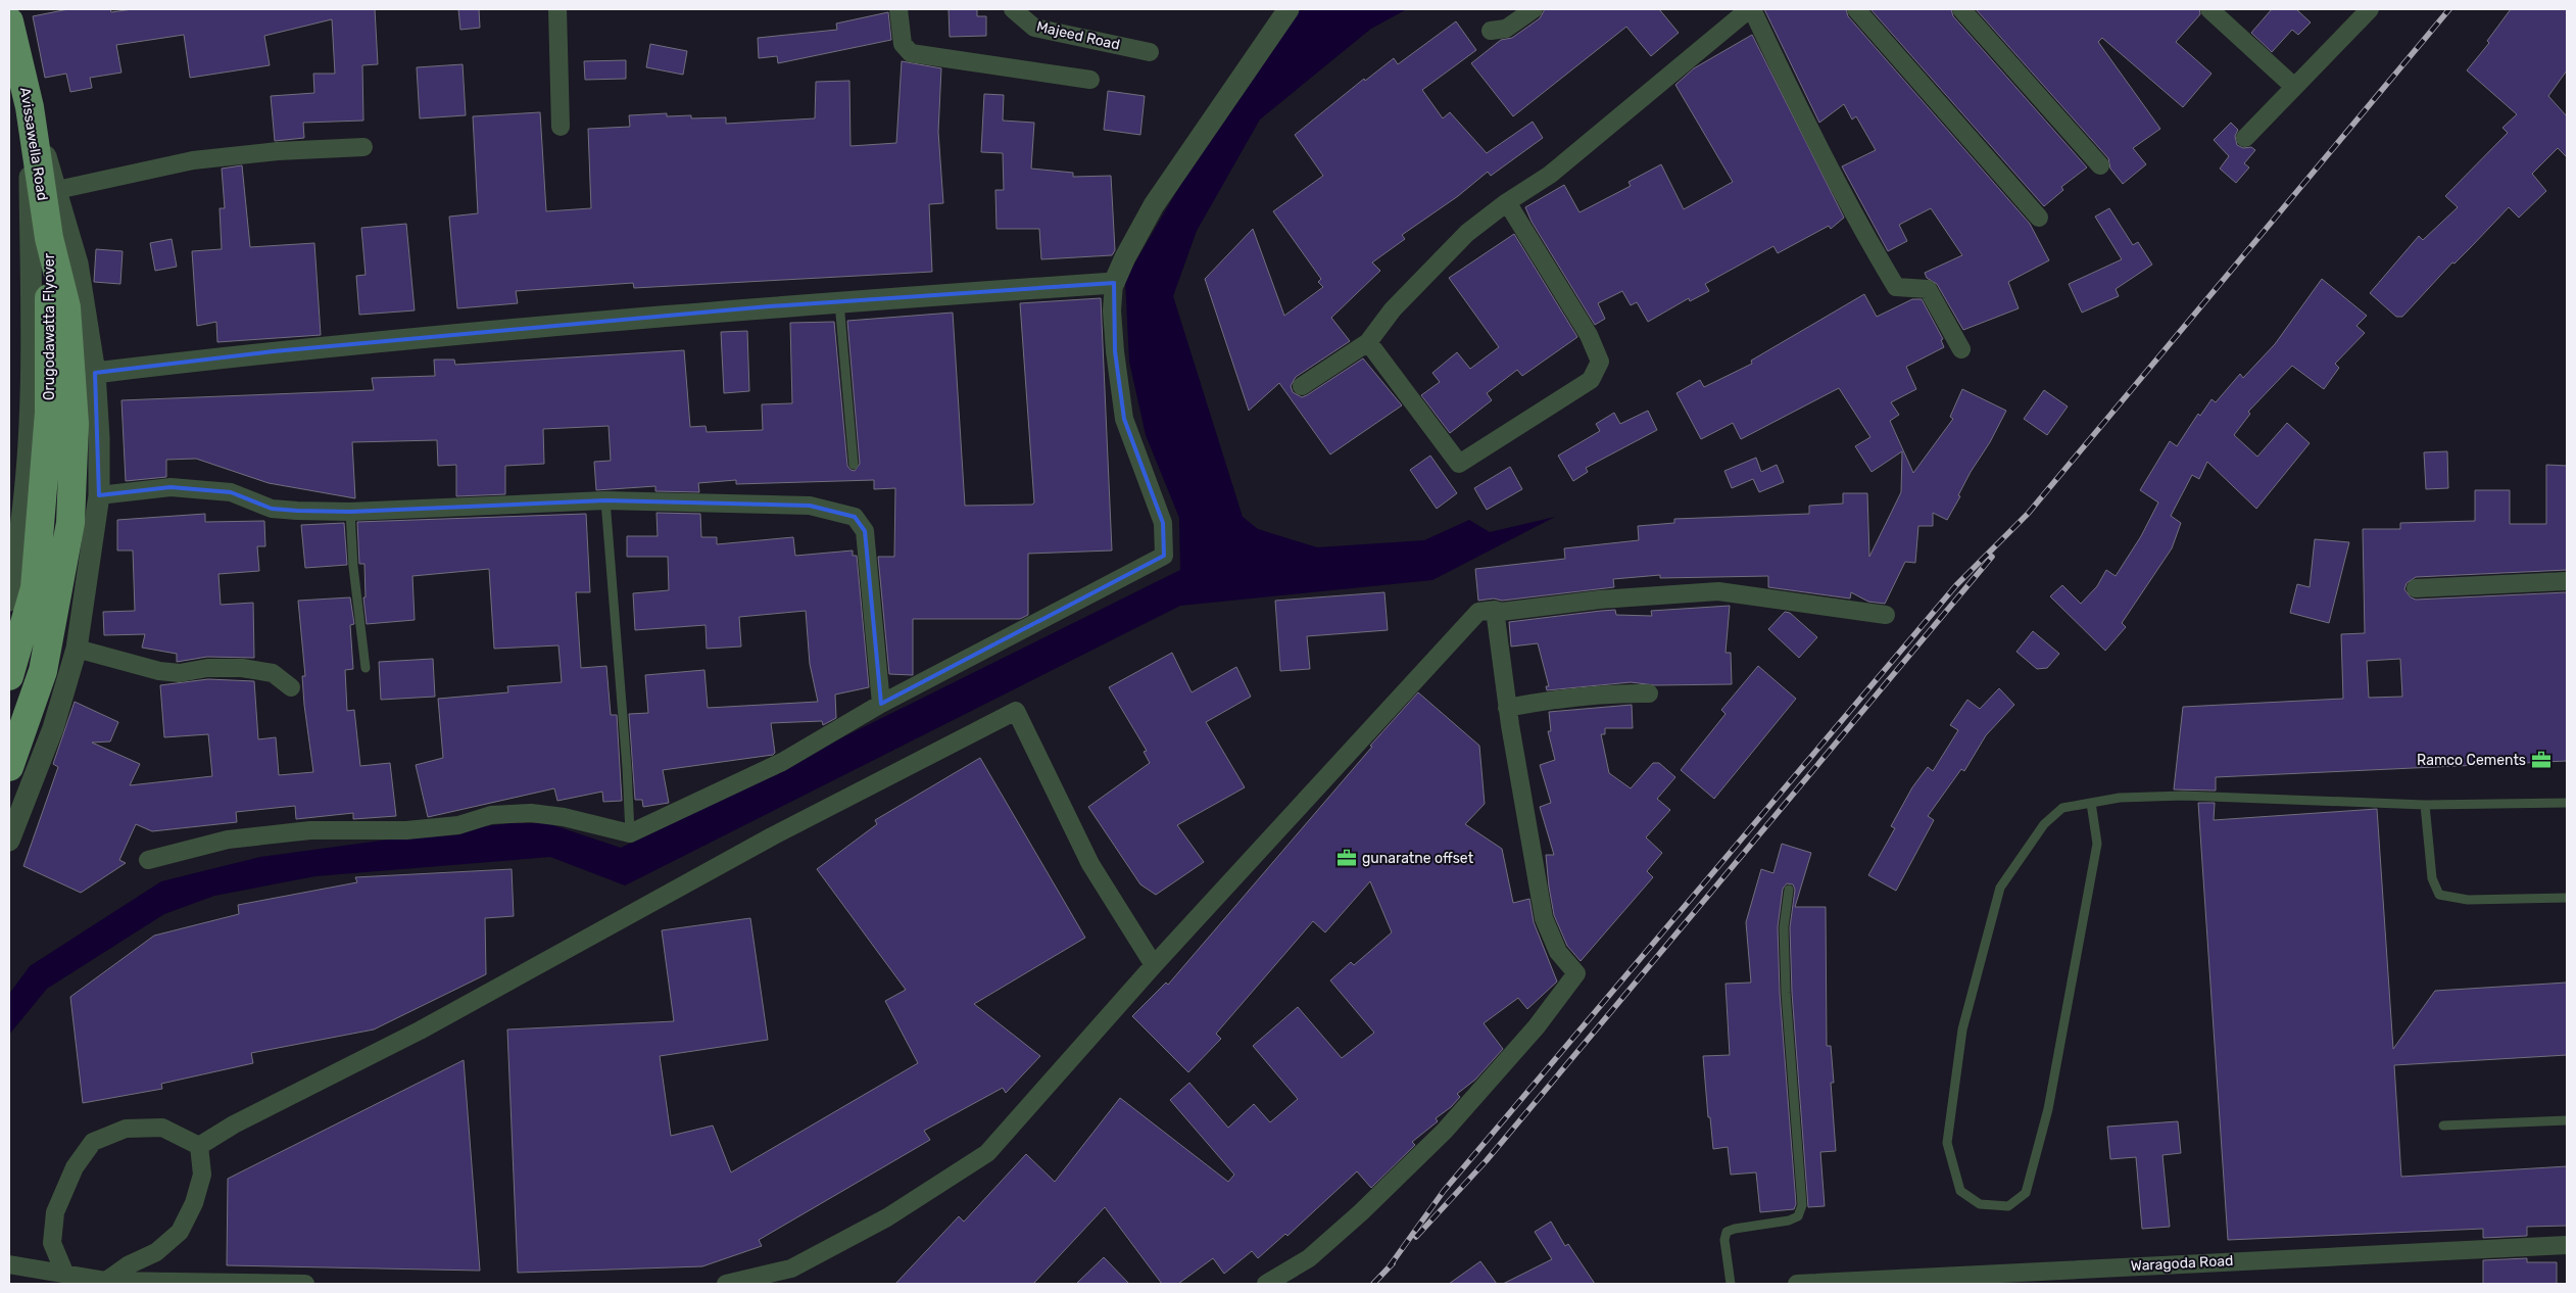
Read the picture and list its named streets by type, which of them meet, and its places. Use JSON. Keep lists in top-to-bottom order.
{
  "streets": {
    "main road": ["Avissawella Road", "Orugodawatta Flyover"],
    "street": ["Majeed Road", "Waragoda Road"]
  },
  "crossings": [
    ["Avissawella Road", "Orugodawatta Flyover"]
  ],
  "places": {
    "office": ["Ramco Cements", "gunaratne offset"]
  }
}
